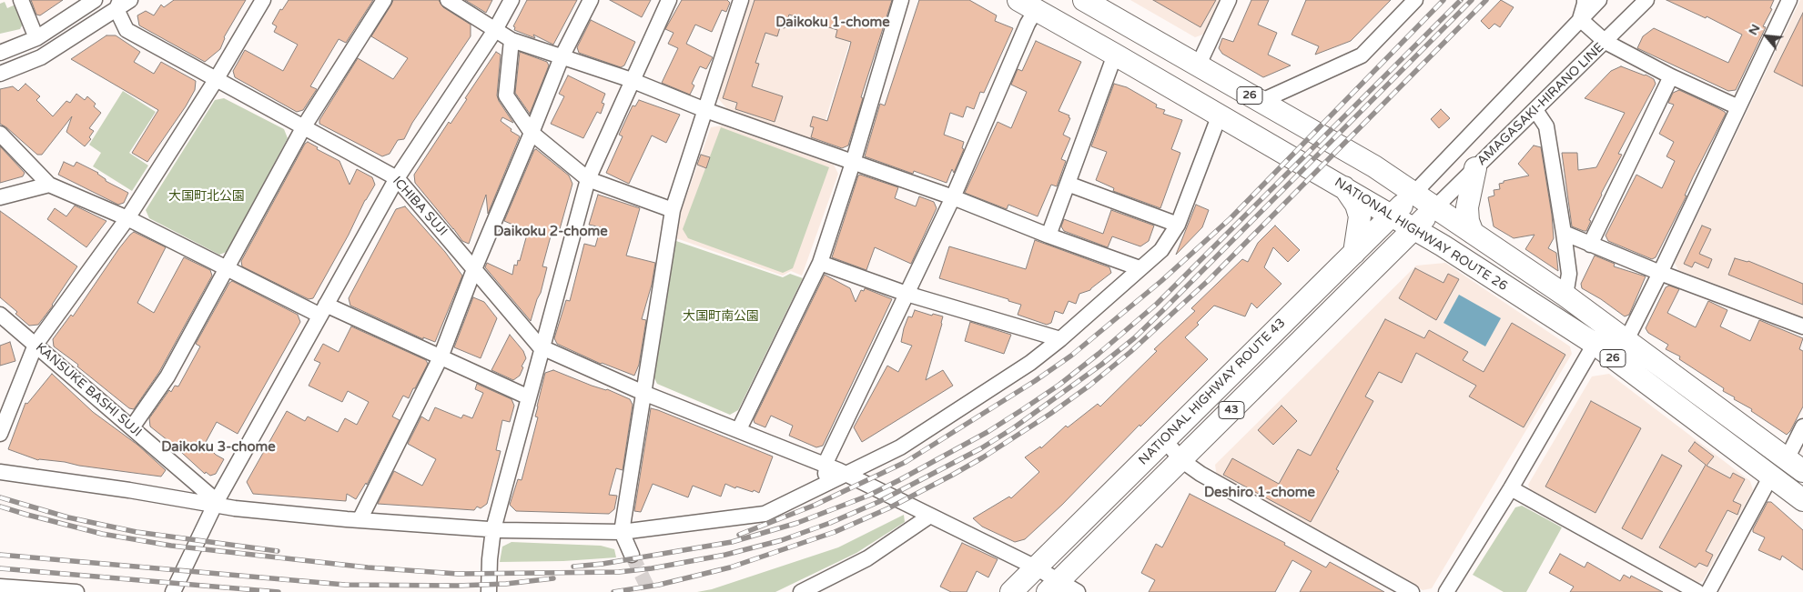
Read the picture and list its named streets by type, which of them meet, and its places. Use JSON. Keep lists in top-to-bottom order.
{
  "streets": {
    "highway": [
      "26",
      "NATIONAL HIGHWAY ROUTE 26",
      "NATIONAL HIGHWAY ROUTE 43",
      "43"
    ],
    "street": ["AMAGASAKI-HIRANO LINE", "ICHIBA SUJI", "KANSUKE BASHI SUJI"]
  },
  "crossings": [
    ["26", "AMAGASAKI-HIRANO LINE"],
    ["26", "NATIONAL HIGHWAY ROUTE 43"],
    ["AMAGASAKI-HIRANO LINE", "NATIONAL HIGHWAY ROUTE 43"],
    ["ICHIBA SUJI", "NATIONAL HIGHWAY ROUTE 43"],
    ["NATIONAL HIGHWAY ROUTE 26", "NATIONAL HIGHWAY ROUTE 43"]
  ],
  "districts": [
    "Daikoku 1-chome",
    "Daikoku 2-chome",
    "Daikoku 3-chome",
    "Deshiro 1-chome"
  ],
  "parks": ["大国町北公園", "大国町南公園"],
  "north": "top left"
}
